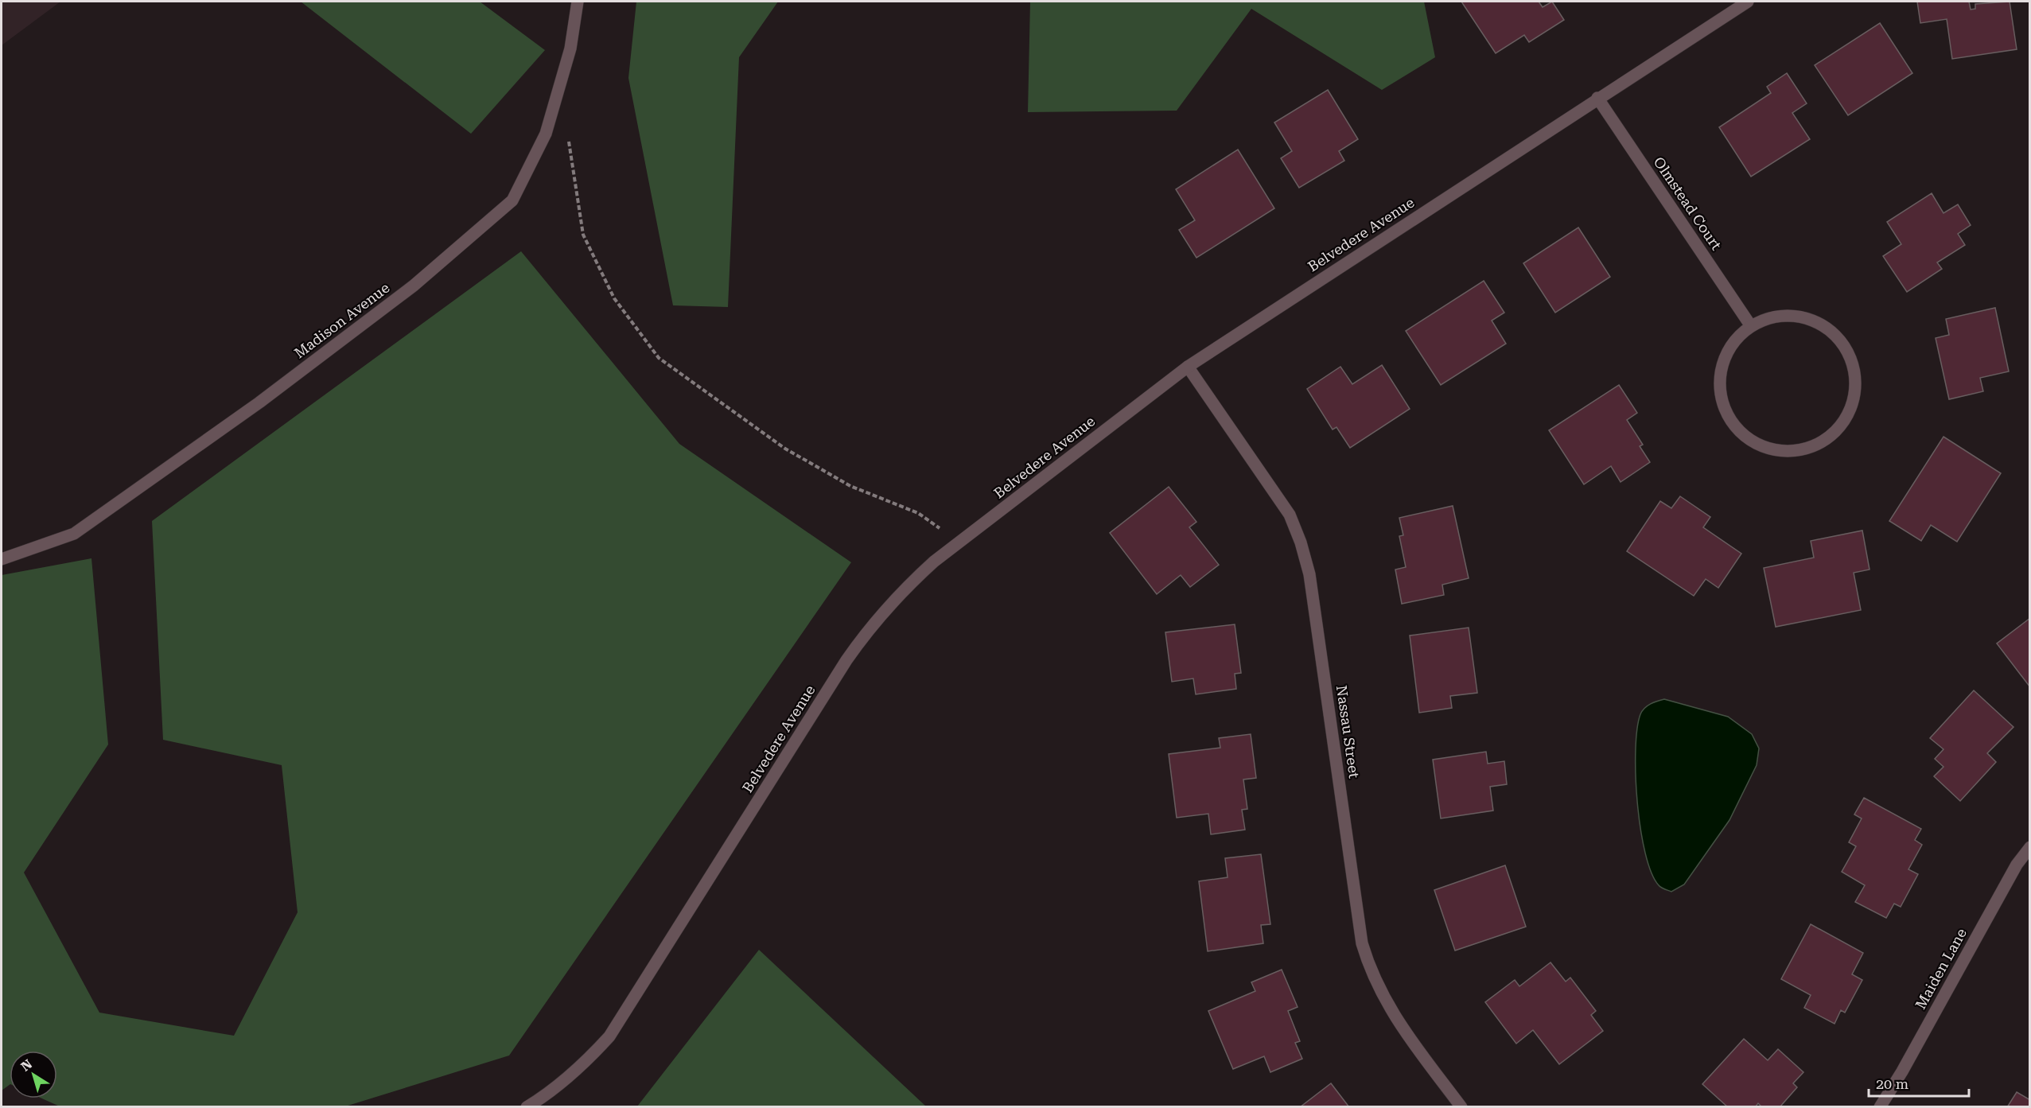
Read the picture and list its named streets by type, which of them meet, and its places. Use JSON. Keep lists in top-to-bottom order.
{
  "streets": {
    "street": [
      "Olmstead Court",
      "Belvedere Avenue",
      "Madison Avenue",
      "Nassau Street",
      "Maiden Lane"
    ]
  },
  "crossings": [
    ["Olmstead Court", "Belvedere Avenue"],
    ["Belvedere Avenue", "Nassau Street"]
  ],
  "scale_bar": "20 m",
  "north": "top left"
}
